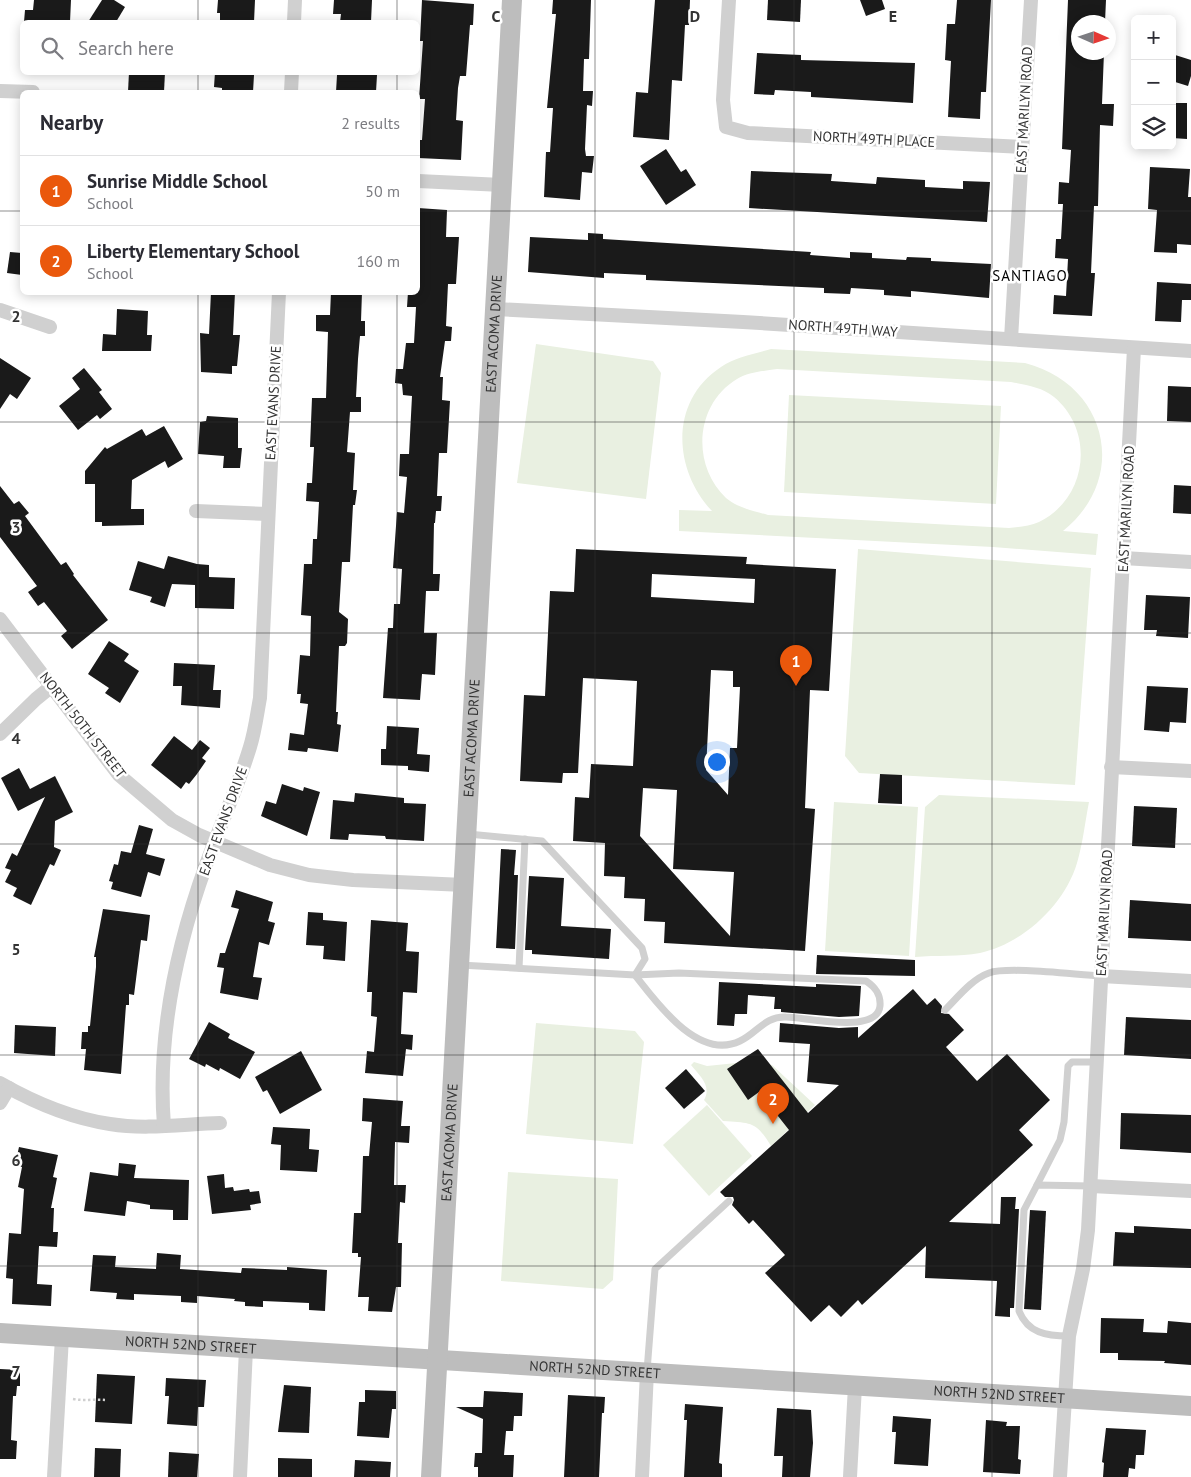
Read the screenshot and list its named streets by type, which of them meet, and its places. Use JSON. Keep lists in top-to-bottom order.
{
  "streets": {
    "street": [
      "EAST MARILYN ROAD",
      "NORTH 49TH PLACE",
      "NORTH 49TH WAY",
      "EAST ACOMA DRIVE",
      "EAST EVANS DRIVE",
      "NORTH 50TH STREET",
      "NORTH 52ND STREET"
    ]
  },
  "crossings": [
    ["EAST MARILYN ROAD", "NORTH 49TH PLACE"],
    ["EAST MARILYN ROAD", "NORTH 49TH WAY"],
    ["EAST MARILYN ROAD", "NORTH 52ND STREET"],
    ["NORTH 49TH WAY", "EAST ACOMA DRIVE"],
    ["EAST ACOMA DRIVE", "NORTH 50TH STREET"],
    ["EAST ACOMA DRIVE", "NORTH 52ND STREET"],
    ["EAST EVANS DRIVE", "NORTH 50TH STREET"]
  ],
  "districts": ["SANTIAGO"],
  "north": "right",
  "page": {
    "map_buttons": ["+", "−"],
    "search": "Search here",
    "heading": ["Nearby", "2 results"],
    "list": [
      {
        "mark": "1",
        "name": "Sunrise Middle School",
        "note": "School",
        "value": "50 m"
      },
      {
        "mark": "2",
        "name": "Liberty Elementary School",
        "note": "School",
        "value": "160 m"
      }
    ],
    "pins": ["1", "2"]
  },
  "grid": {
    "columns": ["C", "D", "E"],
    "rows": [
      "2",
      "3",
      "4",
      "5",
      "6",
      "7"
    ]
  }
}
